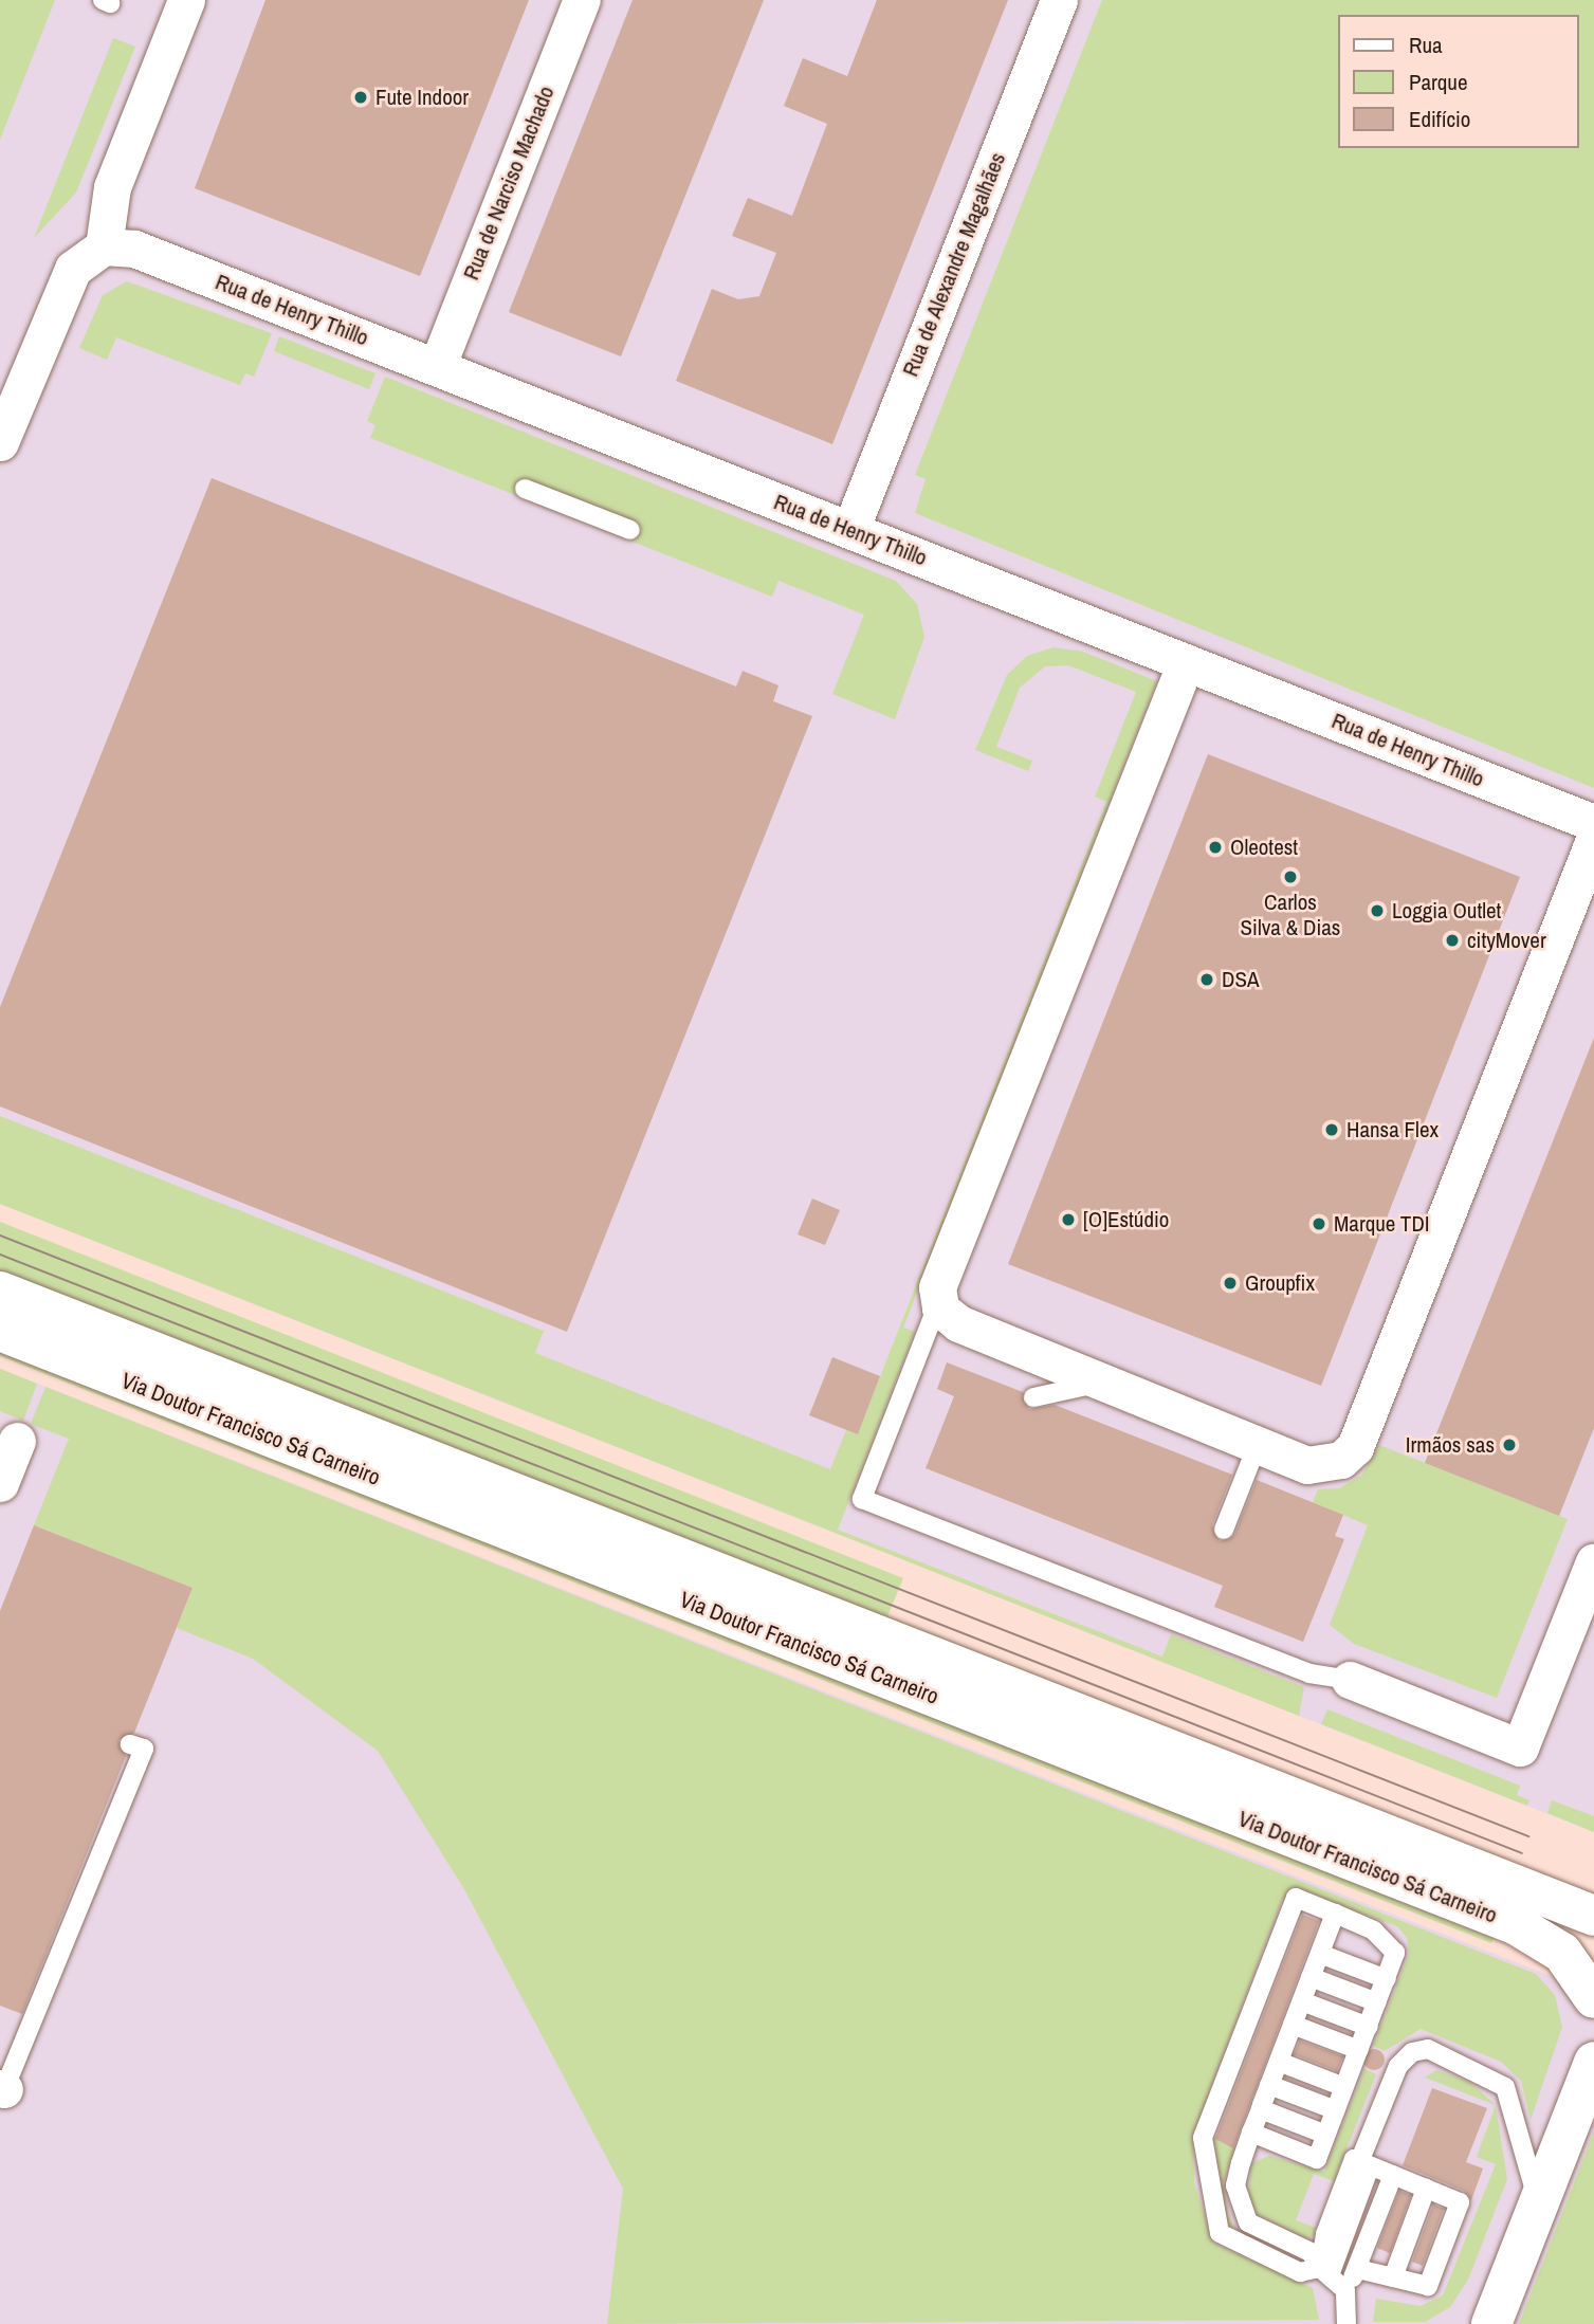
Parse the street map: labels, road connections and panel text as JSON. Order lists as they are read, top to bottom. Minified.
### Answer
{"streets":{"main road":["Via Doutor Francisco Sá Carneiro"],"street":["Rua de Narciso Machado","Rua de Alexandre Magalhães","Rua de Henry Thillo"]},"crossings":[["Rua de Narciso Machado","Rua de Henry Thillo"],["Rua de Alexandre Magalhães","Rua de Henry Thillo"]],"places":["Fute Indoor","Oleotest","Carlos Silva & Dias","Loggia Outlet","cityMover","DSA","Hansa Flex","[O]Estúdio","Marque TDI","Groupfix","Irmãos sas"],"legend":["Rua","Parque","Edifício"]}
